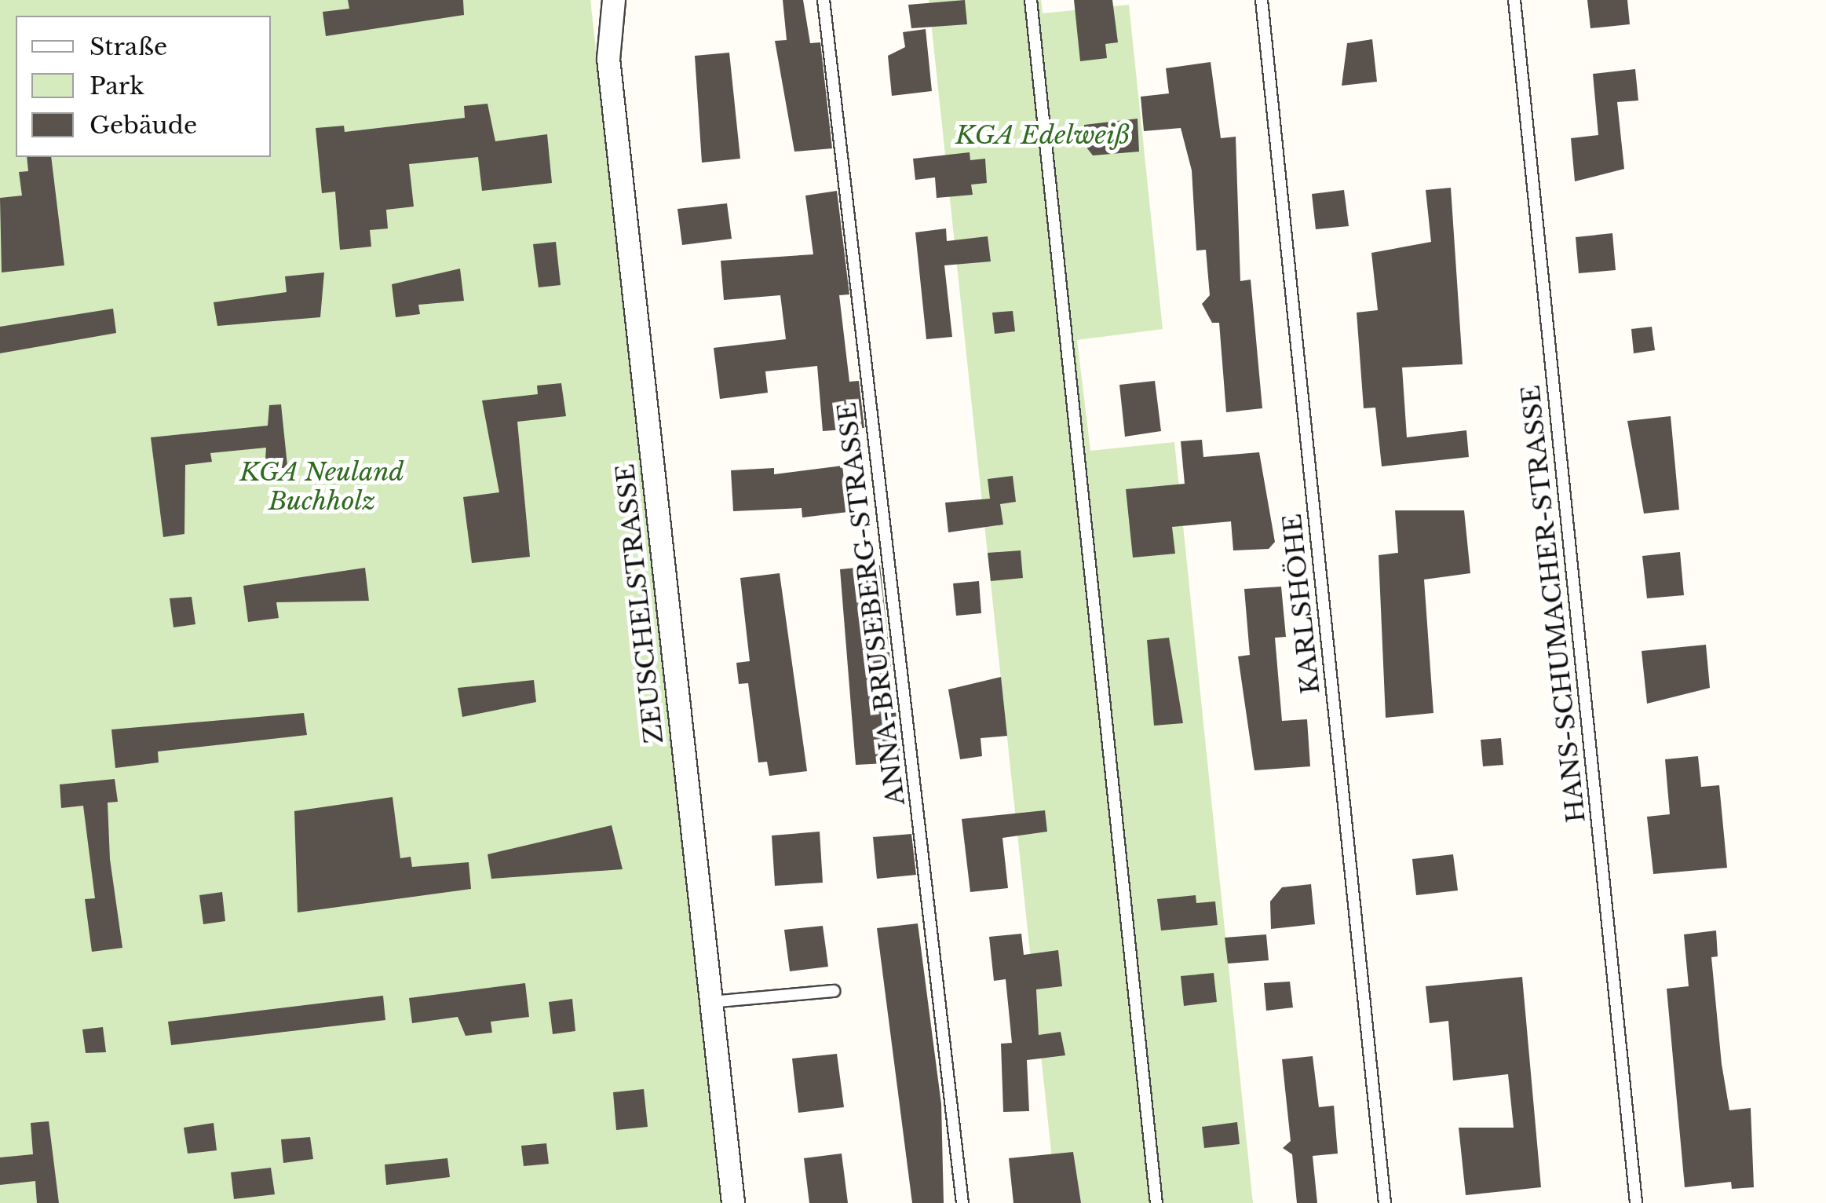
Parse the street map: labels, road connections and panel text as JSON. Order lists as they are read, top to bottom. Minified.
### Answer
{"streets":{"street":["ZEUSCHELSTRASSE"],"lane":["ANNA-BRUSEBERG-STRASSE","KARLSHÖHE","HANS-SCHUMACHER-STRASSE"]},"parks":["KGA Edelweiß","KGA Neuland Buchholz"],"legend":["Straße","Park","Gebäude"]}
